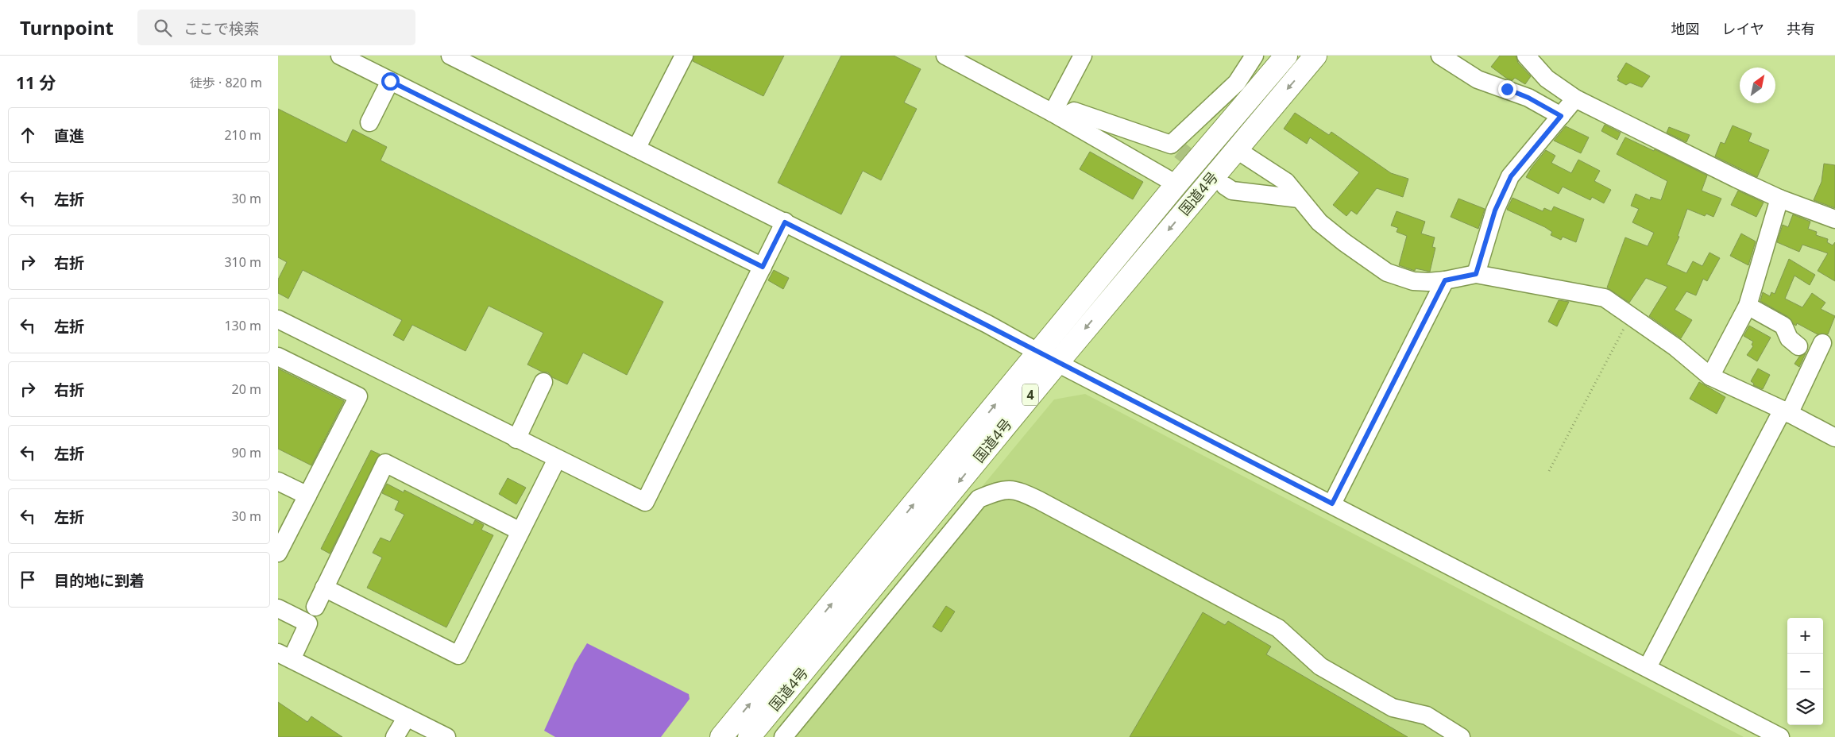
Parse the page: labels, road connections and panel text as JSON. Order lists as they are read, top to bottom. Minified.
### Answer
{"streets":{"highway":["国道4号","4"]},"north":"top right","page":{"header":"Turnpoint","search":"ここで検索","nav":["地図","レイヤ","共有"],"heading":["11 分","徒歩 · 820 m"],"list":[["直進","210 m"],["左折","30 m"],["右折","310 m"],["左折","130 m"],["右折","20 m"],["左折","90 m"],["左折","30 m"],"目的地に到着"],"map_buttons":["+","−"]}}
